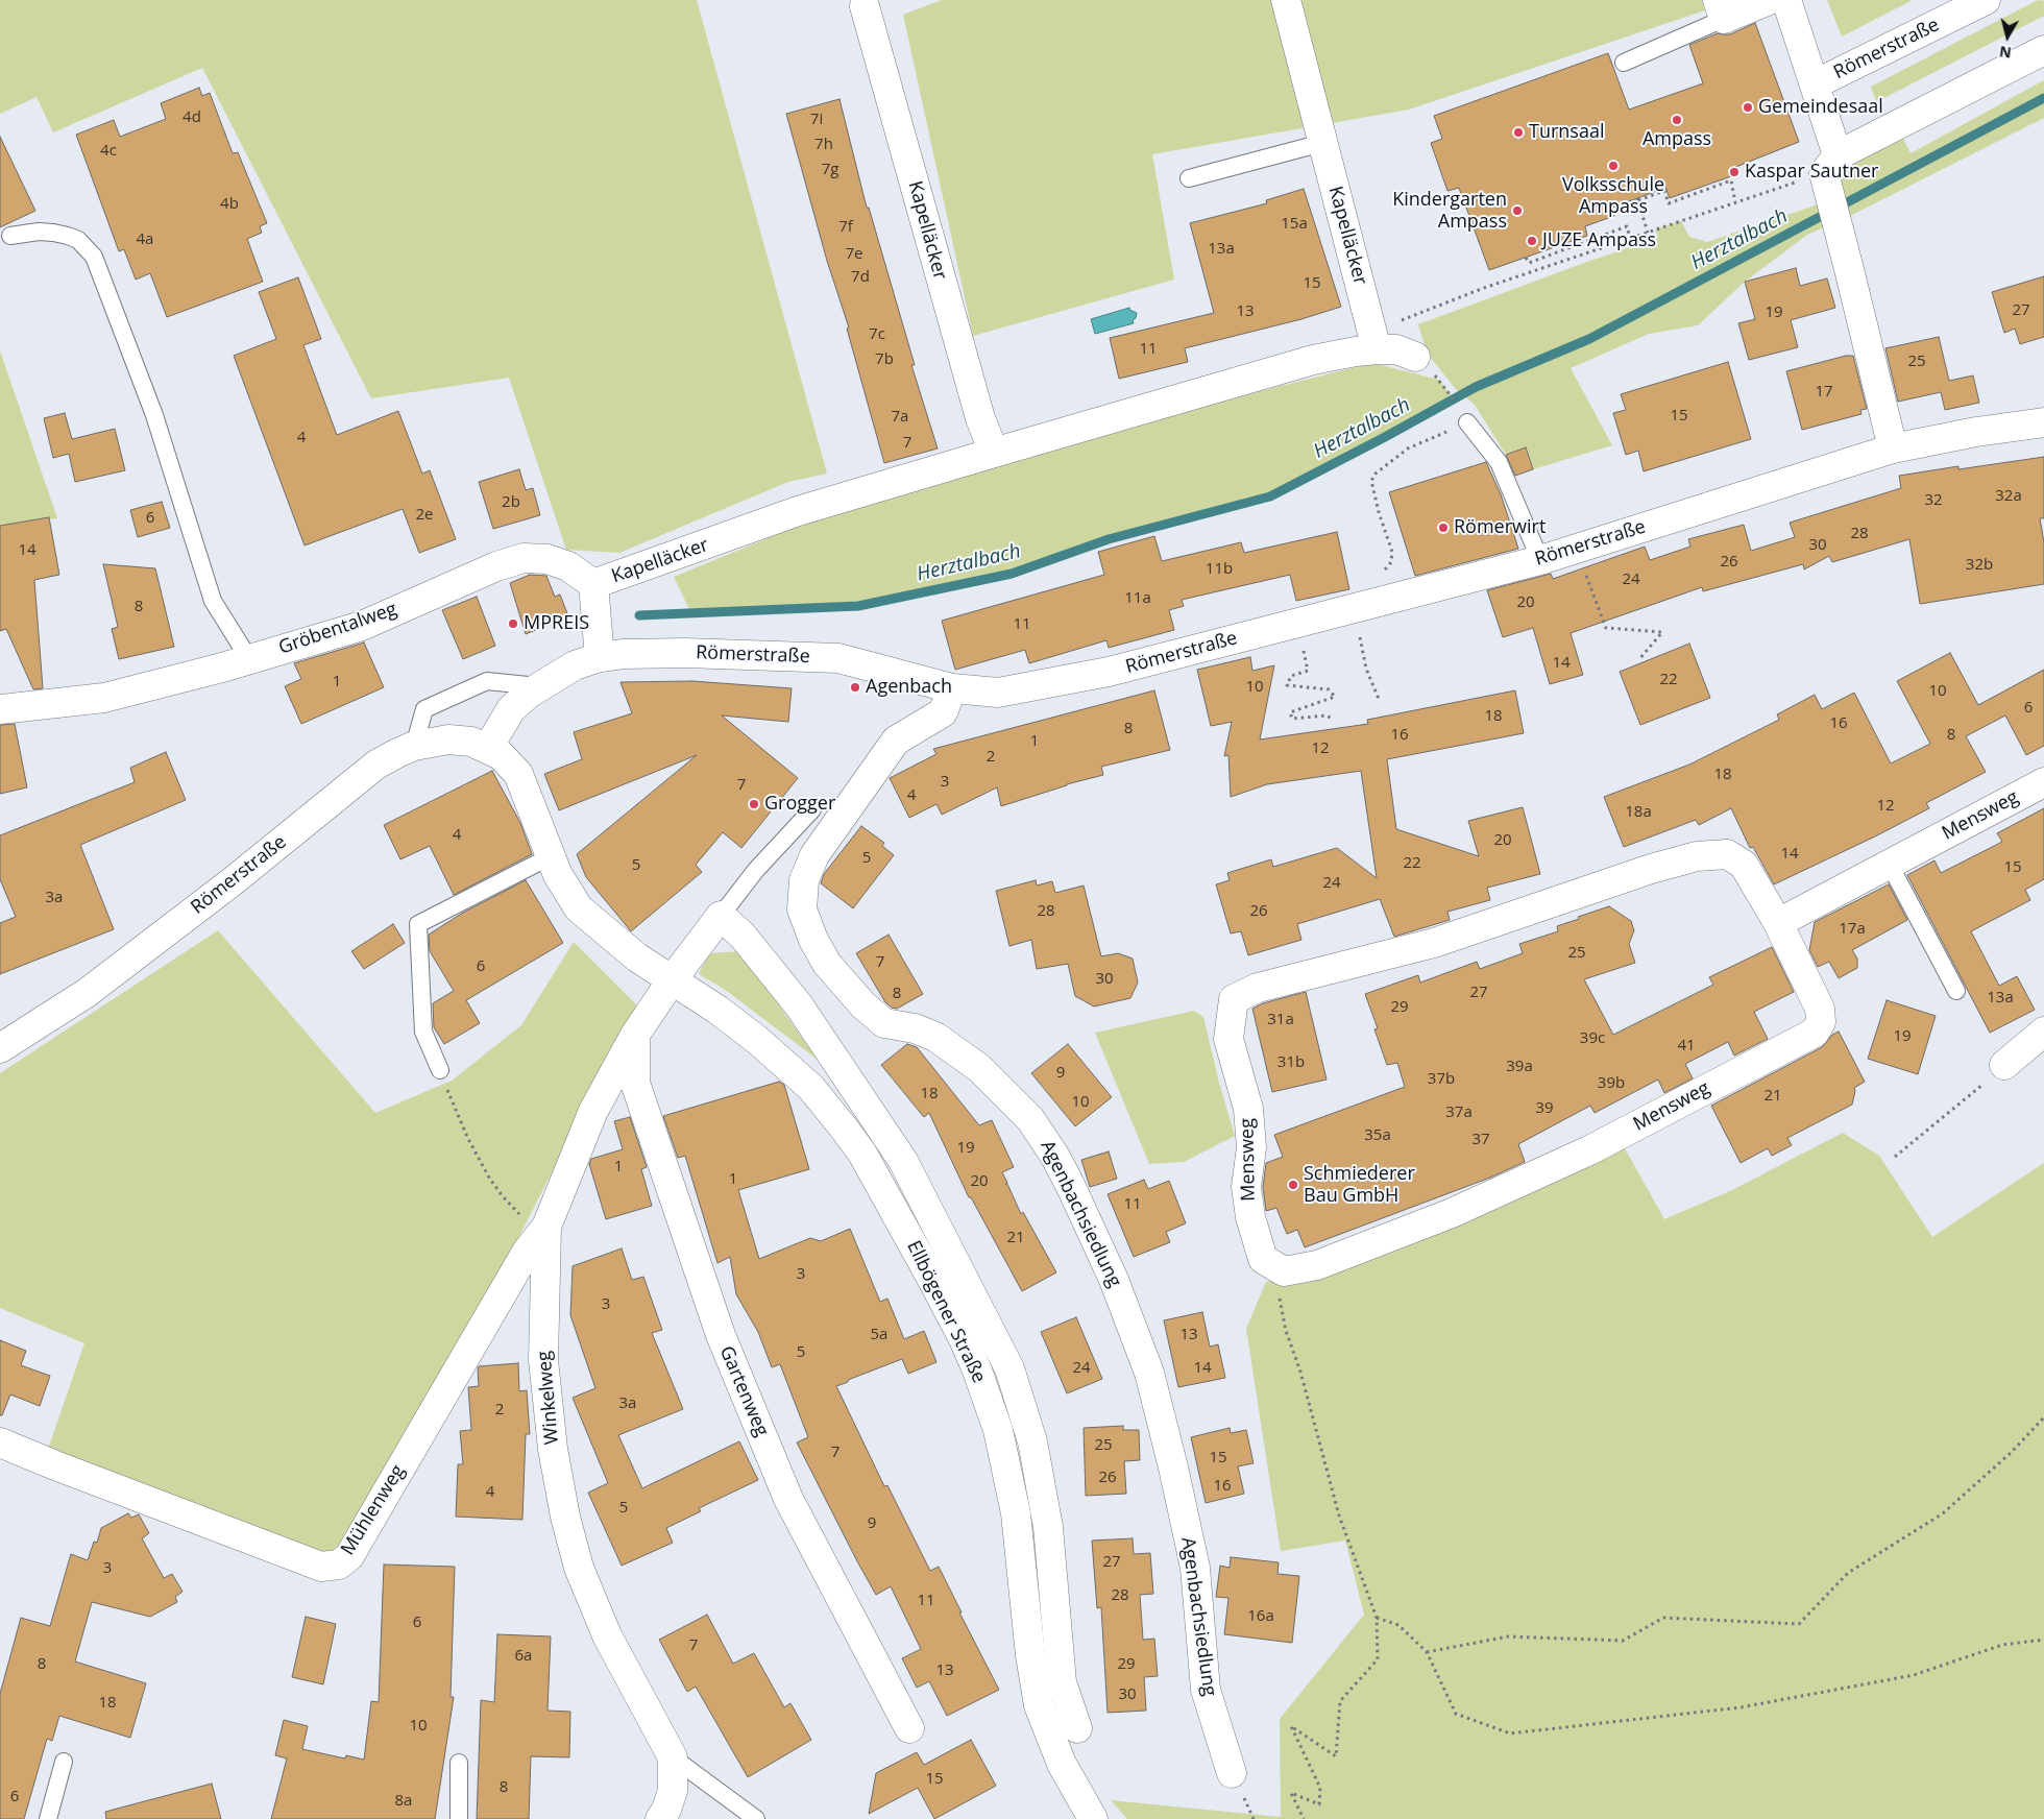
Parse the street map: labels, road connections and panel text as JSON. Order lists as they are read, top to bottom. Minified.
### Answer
{"streets":{"street":["Römerstraße","Kapelläcker","Gröbentalweg","Mensweg","Agenbachsiedlung","Ellbögener Straße","Gartenweg","Winkelweg","Mühlenweg"]},"crossings":[["Römerstraße","Agenbachsiedlung"],["Römerstraße","Ellbögener Straße"],["Römerstraße","Winkelweg"],["Kapelläcker","Gröbentalweg"],["Ellbögener Straße","Winkelweg"],["Gartenweg","Winkelweg"],["Winkelweg","Mühlenweg"]],"water":["Herztalbach"],"places":["Gemeindesaal","Ampass","Turnsaal","Volksschule Ampass","Kaspar Sautner","Kindergarten Ampass","JUZE Ampass","Römerwirt","MPREIS","Agenbach","Grogger","Schmiederer Bau GmbH"],"house_numbers":["4d","7i","7h","4c","7g","4b","15a","7f","4a","13a","7e","7d","15","27","13","19","7c","11","7b","25","17","15","7a","4","7","32a","32","2b","2e","6","28","30","14","26","32b","11b","24","11a","20","8","11","14","22","1","10","10","6","18","16","8","16","8","1","12","2","18","3","7","4","12","18a","4","20","14","5","22","5","15","24","3a","28","26","17a","25","7","6","30","27","8","13a","29","31a","19","39c","41","31b","39a","9","37b","39b","18","21","10","39","37a","35a","37","19","1","1","20","11","21","3","3","5a","13","5","24","14","3a","2","25","7","15","26","16","4","5","9","27","3","28","11","16a","6","7","6a","8","29","13","30","18","10","15","8","6","8a"],"north":"bottom"}
